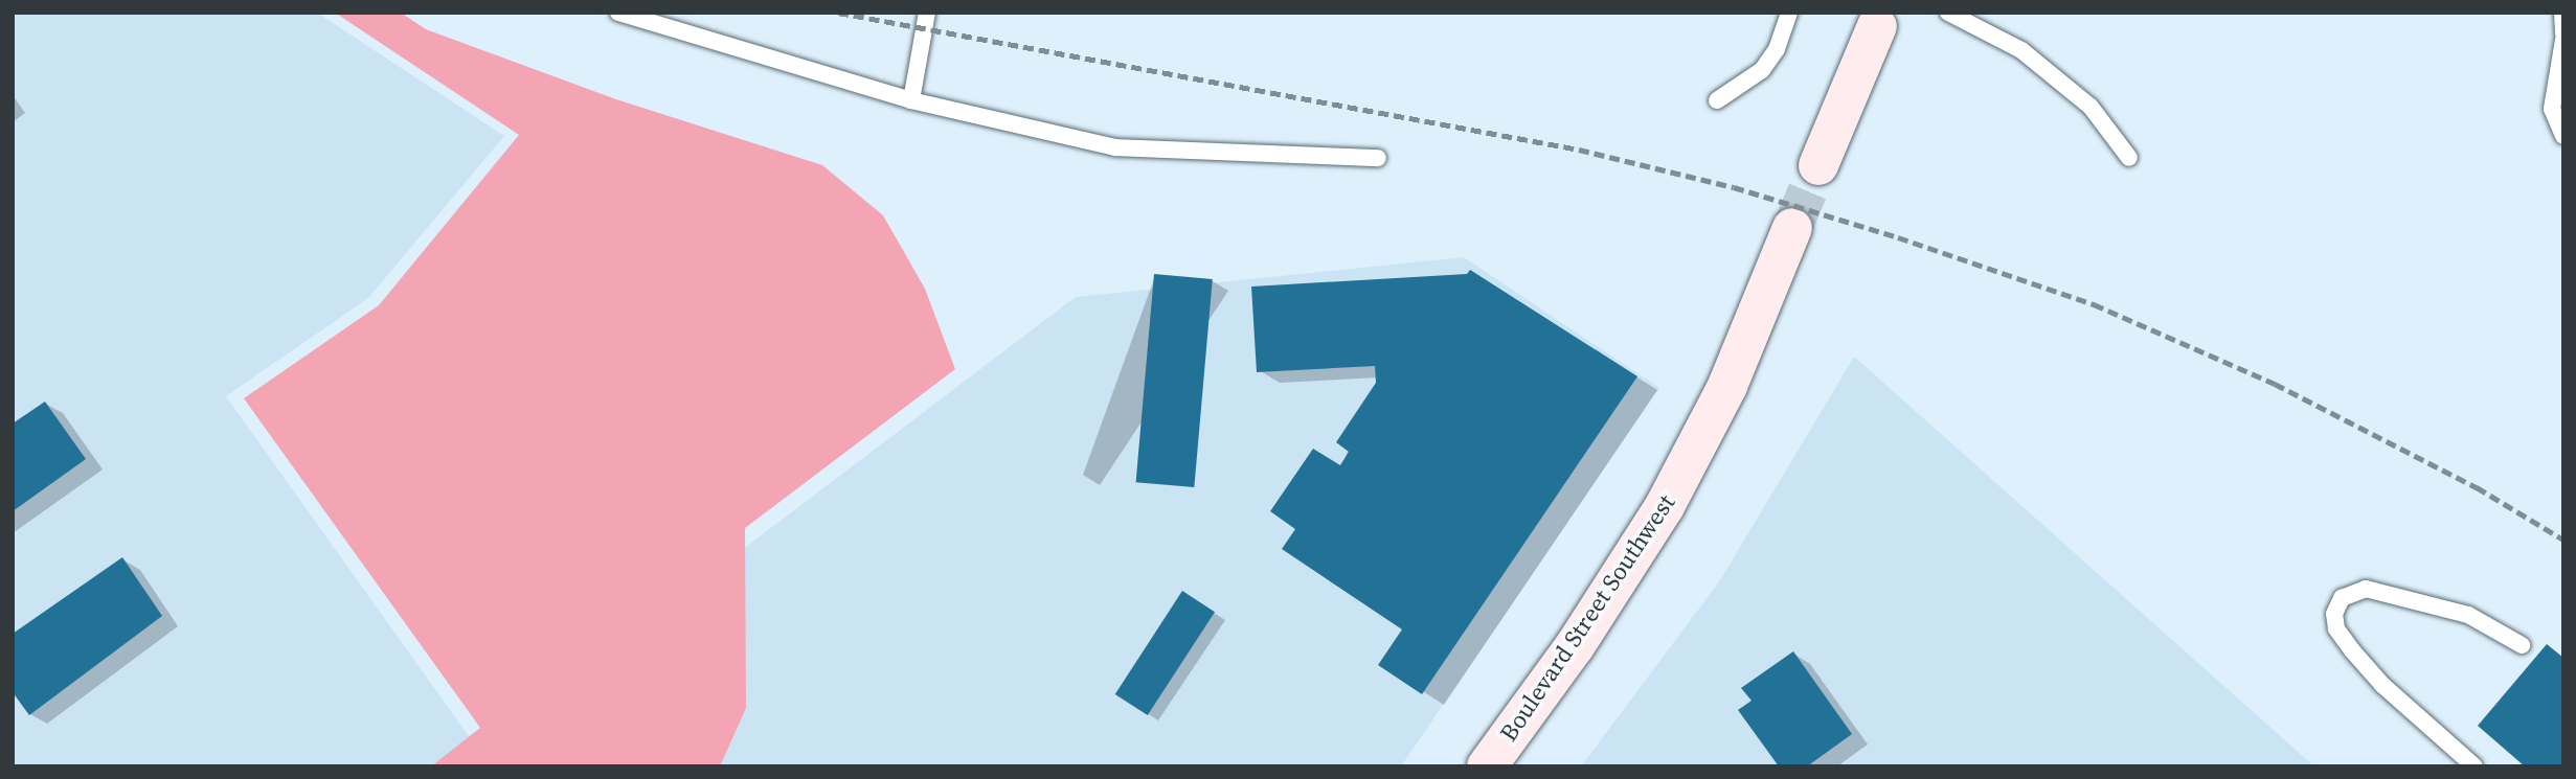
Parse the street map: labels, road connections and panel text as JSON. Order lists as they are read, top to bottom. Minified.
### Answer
{"streets":{"main road":["Boulevard Street Southwest"]}}
